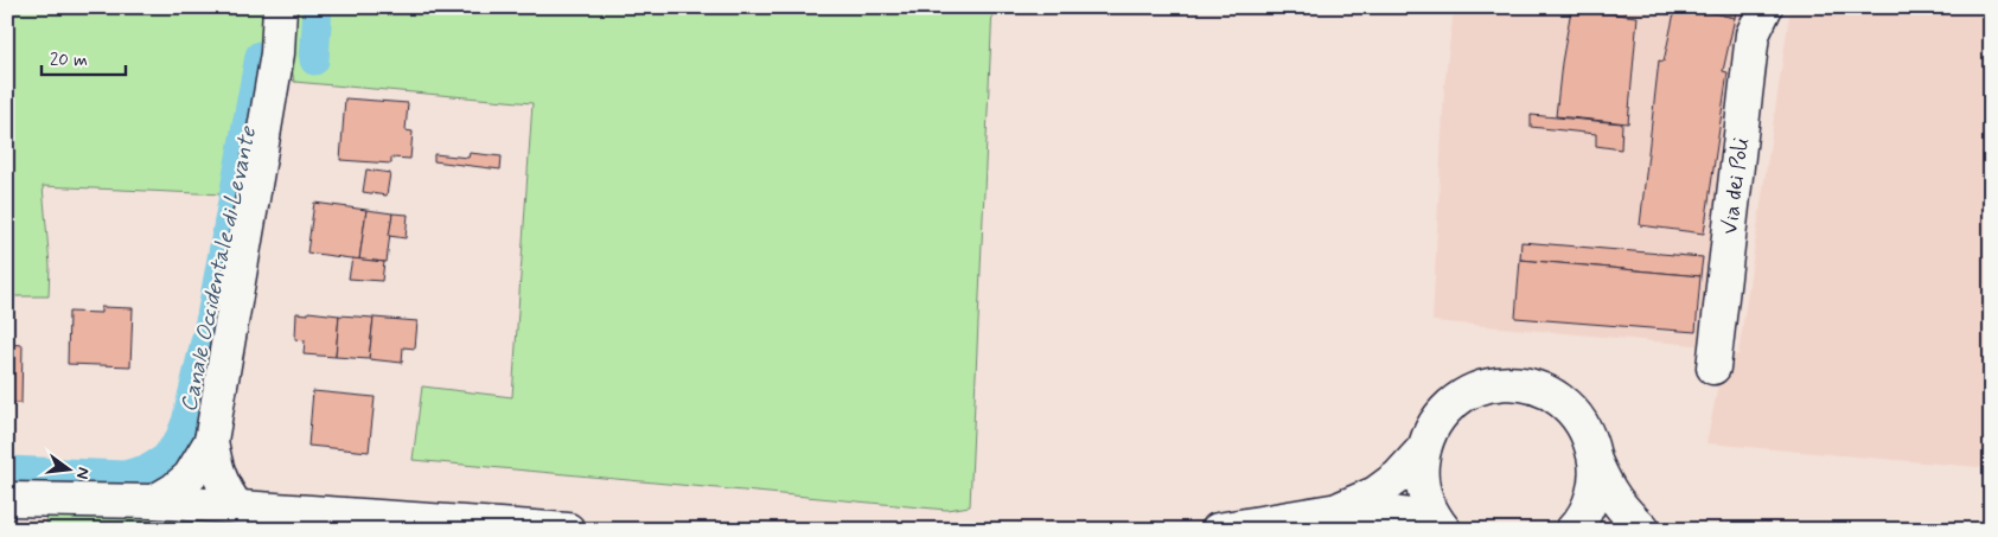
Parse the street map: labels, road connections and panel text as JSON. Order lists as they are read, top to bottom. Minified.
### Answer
{"streets":{"main road":["Via dei Poli"]},"water":["Canale Occidentale di Levante"],"scale_bar":"20 m","north":"right"}
